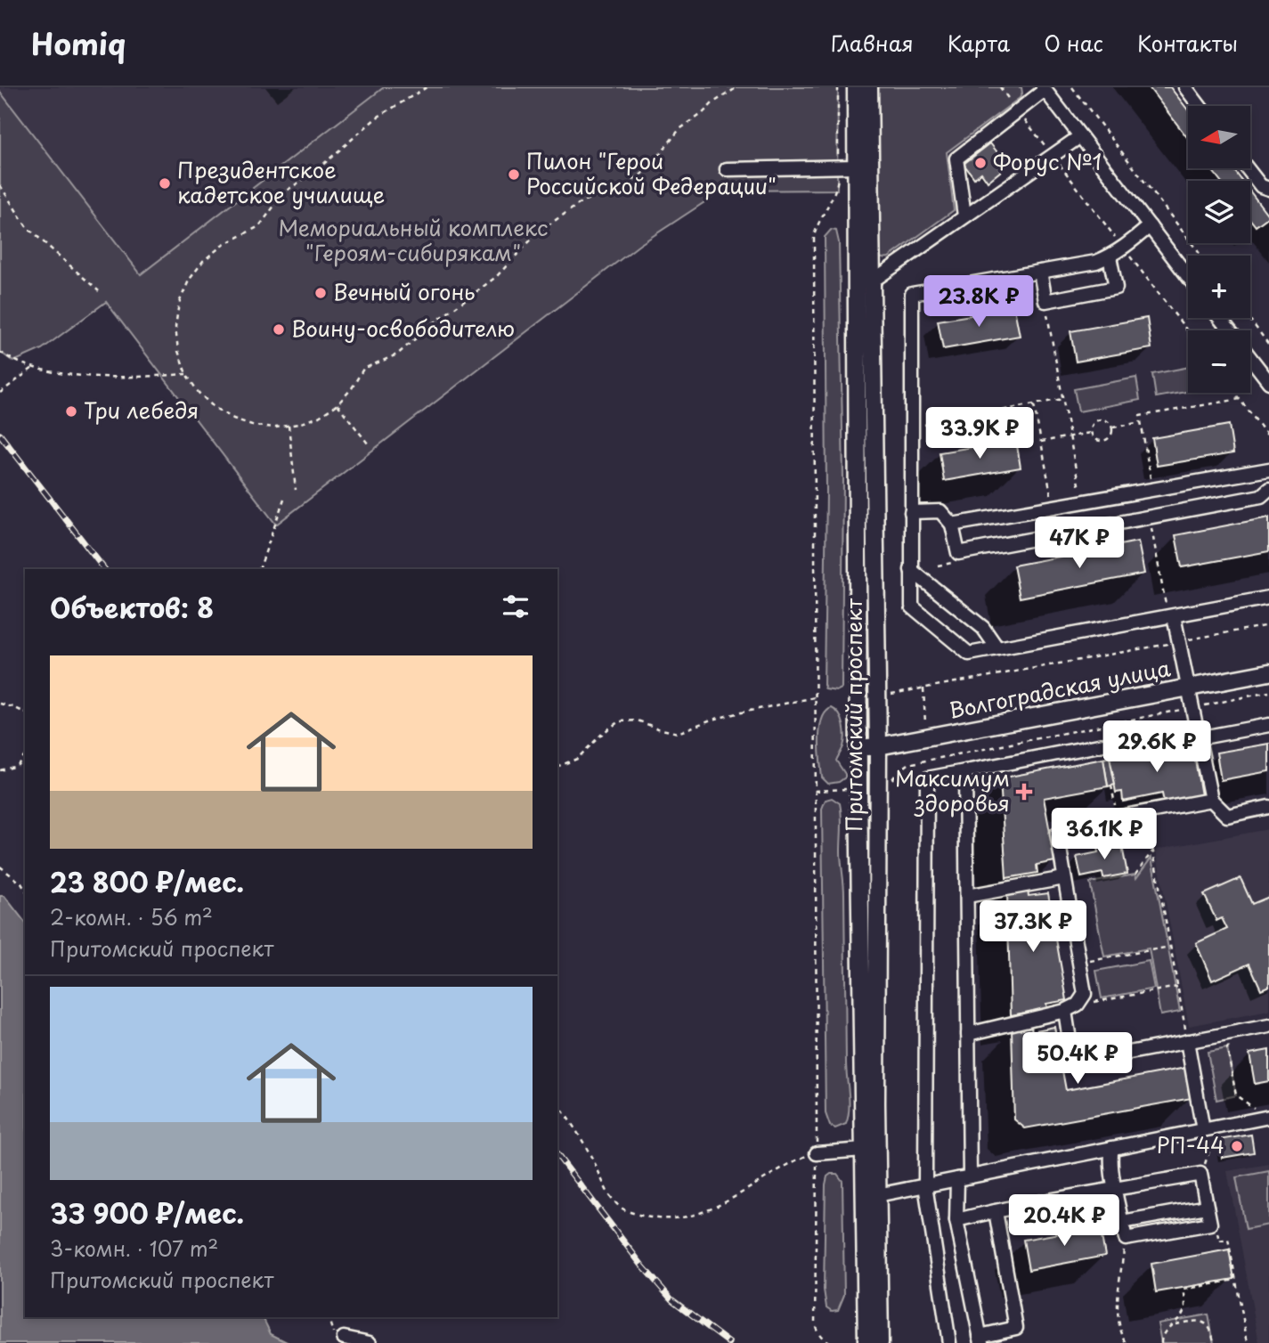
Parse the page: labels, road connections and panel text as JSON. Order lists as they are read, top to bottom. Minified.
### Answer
{"streets":{"main road":["Волгоградская улица","Притомский проспект"]},"crossings":[["Волгоградская улица","Притомский проспект"]],"parks":["Мемориальный комплекс \"Героям-сибирякам\""],"places":{"other":["Форус №1","Пилон \"Герои Российской Федерации\"","Президентское кадетское училище","Вечный огонь","Воину-освободителю","Три лебедя","РП-44"],"health":["Максимум здоровья"]},"north":"left","page":{"header":"Homiq","nav":["Главная","Карта","О нас","Контакты"],"map_buttons":["+","−"],"price":["23.8K ₽","33.9K ₽","47K ₽","29.6K ₽","36.1K ₽","37.3K ₽","50.4K ₽","20.4K ₽"],"heading":"Объектов: 8","list":[{"name":"23 800 ₽/мес.","note":"2-комн. · 56 m² · Притомский проспект"},{"name":"33 900 ₽/мес.","note":"3-комн. · 107 m² · Притомский проспект"}]}}
